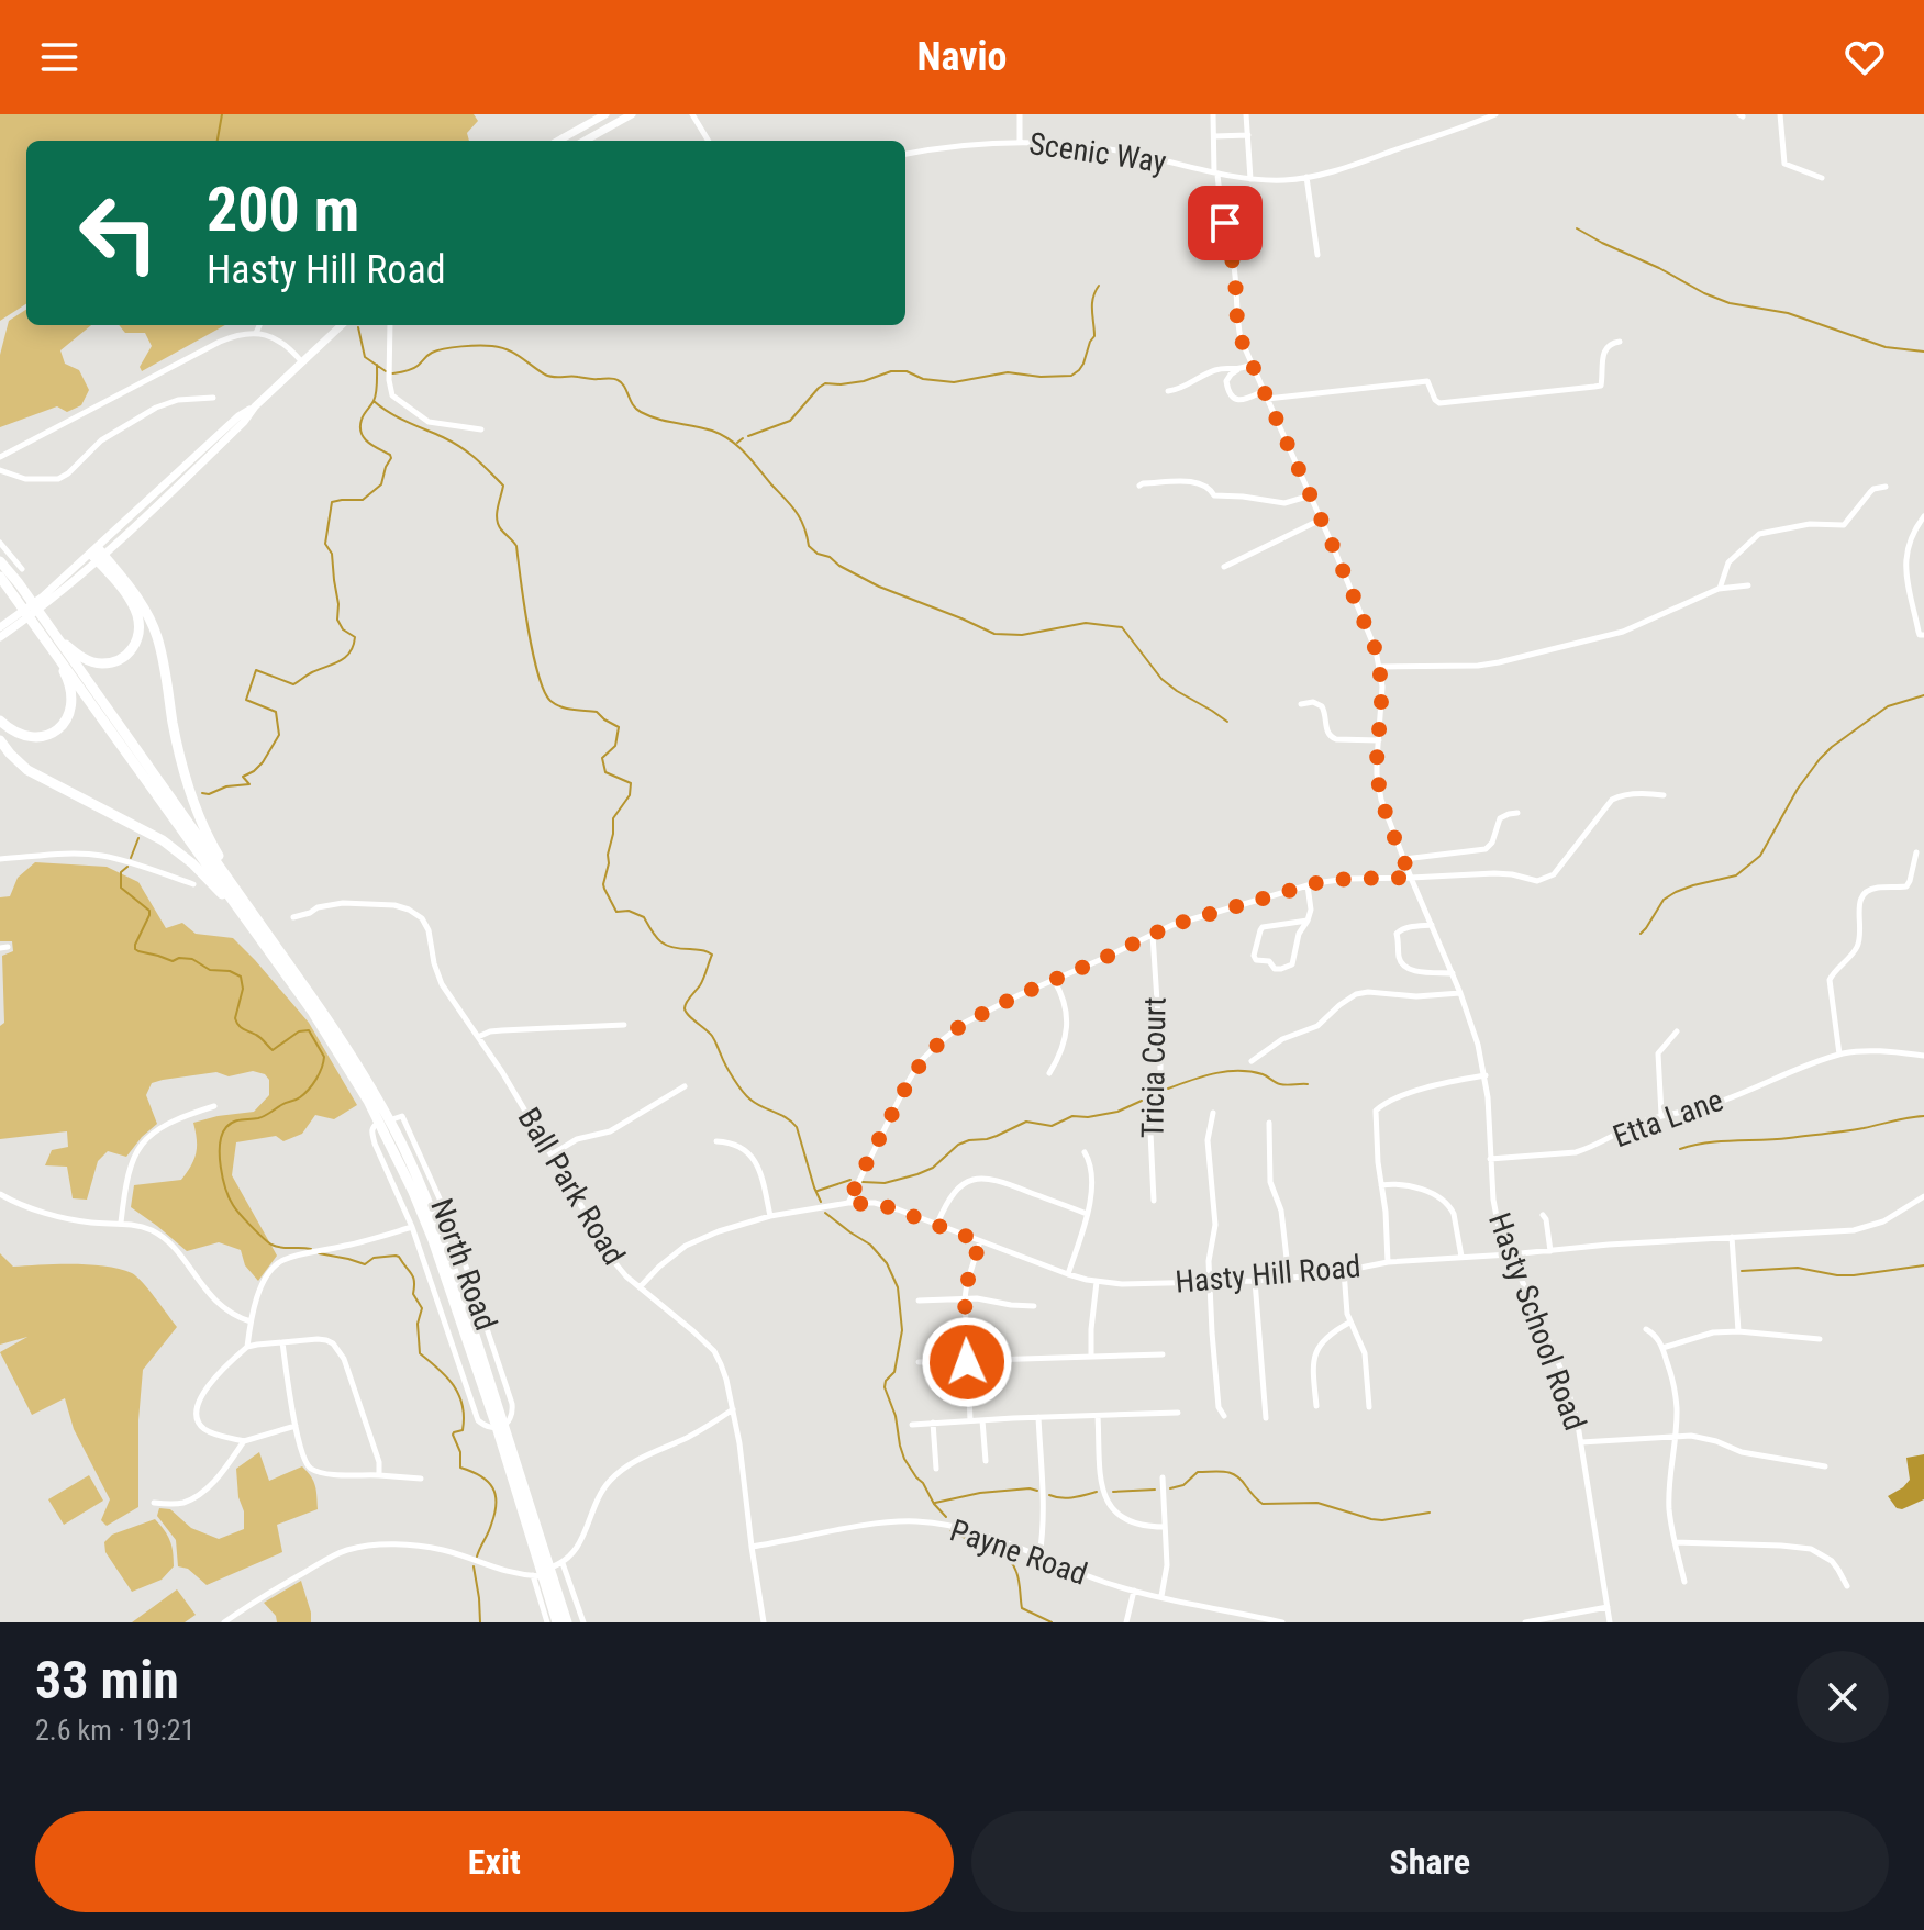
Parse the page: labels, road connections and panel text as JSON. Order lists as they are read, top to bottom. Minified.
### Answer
{"streets":{"street":["Scenic Way","Tricia Court","Etta Lane","Ball Park Road","Hasty Hill Road","Hasty School Road","Payne Road"]},"crossings":[["Scenic Way","Hasty School Road"],["Etta Lane","Hasty School Road"],["Ball Park Road","Hasty Hill Road"],["Ball Park Road","Payne Road"],["Hasty Hill Road","Hasty School Road"]],"page":{"header":"Navio","turn":["200 m","Hasty Hill Road"],"heading":["33 min","2.6 km · 19:21"],"buttons":["Exit","Share"]}}
